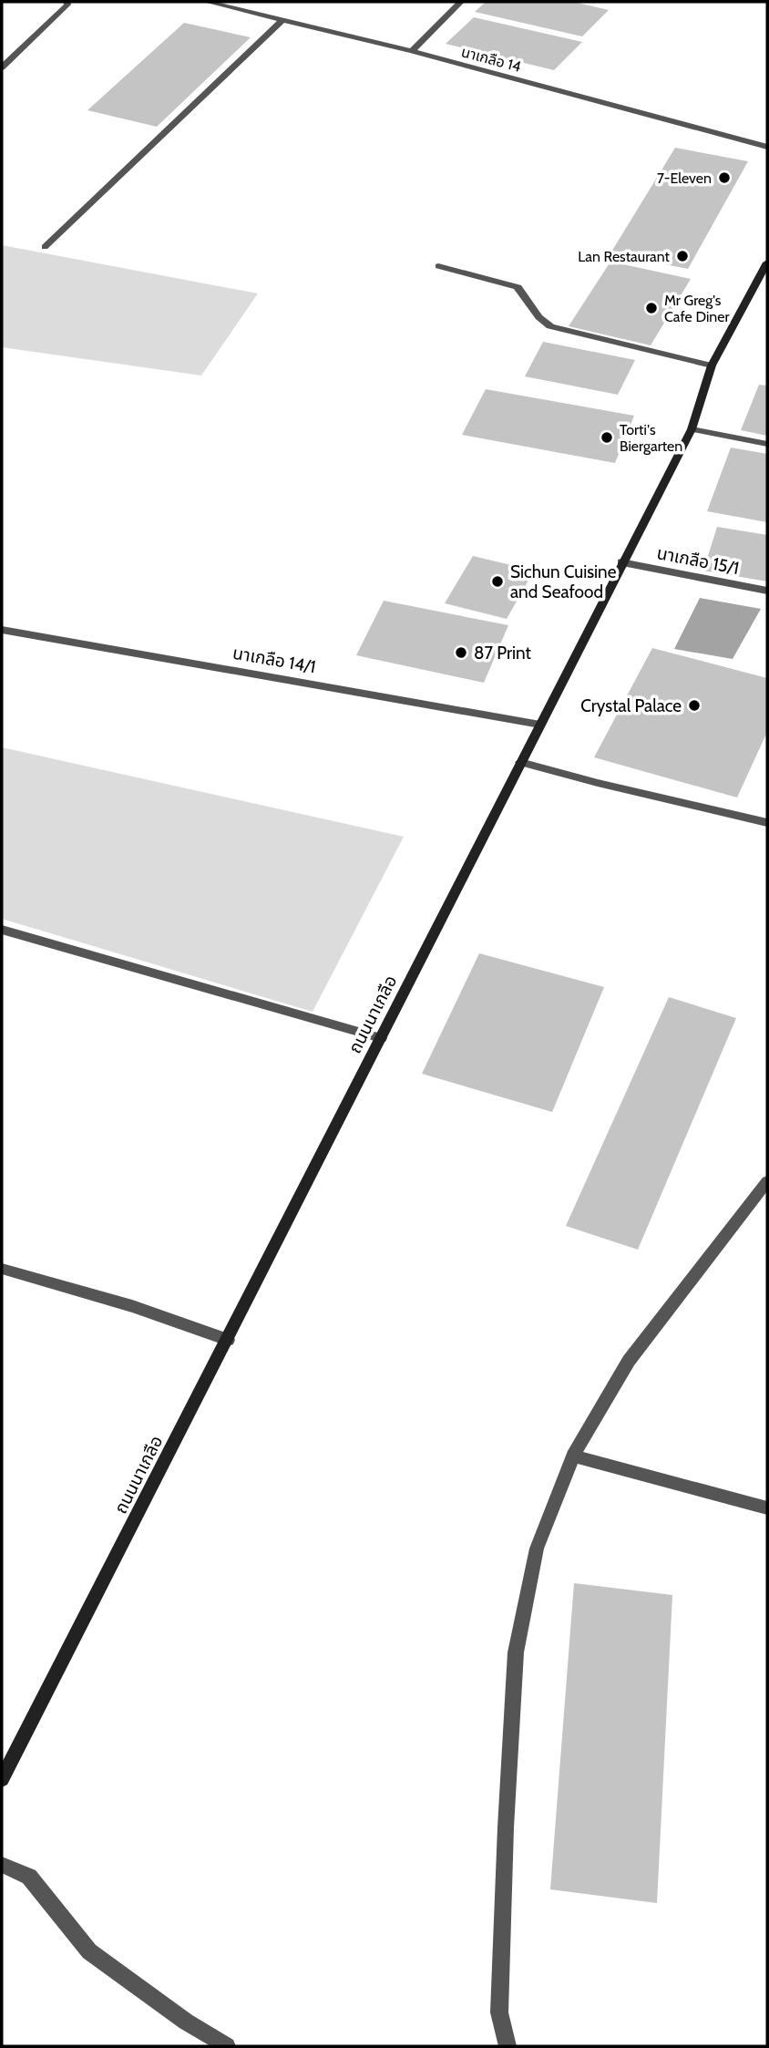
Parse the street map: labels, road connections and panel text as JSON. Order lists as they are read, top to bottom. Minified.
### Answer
{"streets":{"street":["นาเกลือ 14","นาเกลือ 15/1","นาเกลือ 14/1","ถนนนาเกลือ"]},"crossings":[["นาเกลือ 15/1","ถนนนาเกลือ"],["นาเกลือ 14/1","ถนนนาเกลือ"]],"places":["7-Eleven","Lan Restaurant","Mr Greg's Cafe Diner","Torti's Biergarten","Sichun Cuisine and Seafood","87 Print","Crystal Palace"]}
